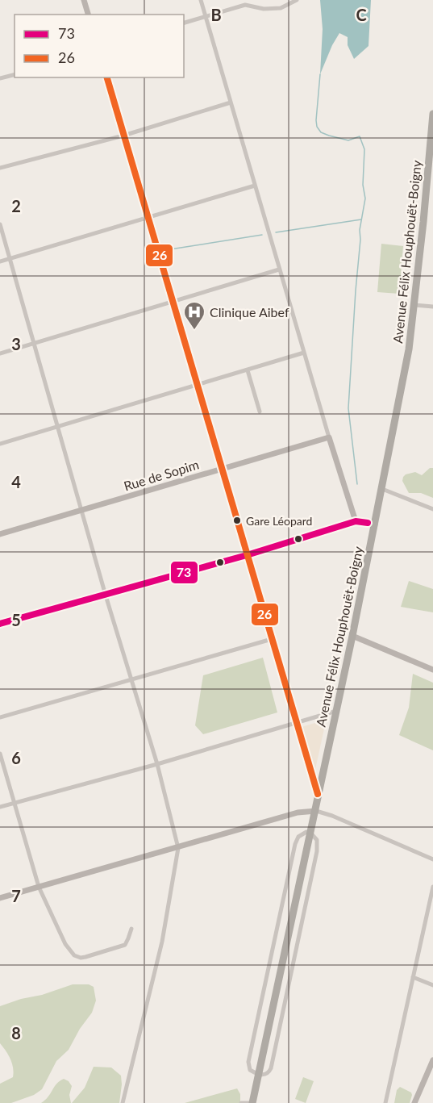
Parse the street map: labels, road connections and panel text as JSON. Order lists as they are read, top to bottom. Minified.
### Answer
{"streets":{"highway":["Avenue Félix Houphouët-Boigny"],"street":["Rue de Sopim"]},"places":{"hospital":["Clinique Aibef"],"other":["Gare Léopard"]},"lines":["transit line 26","transit line 73"],"legend":["73","26"],"grid":{"columns":["B","C"],"rows":["2","3","4","5","6","7","8"]}}
